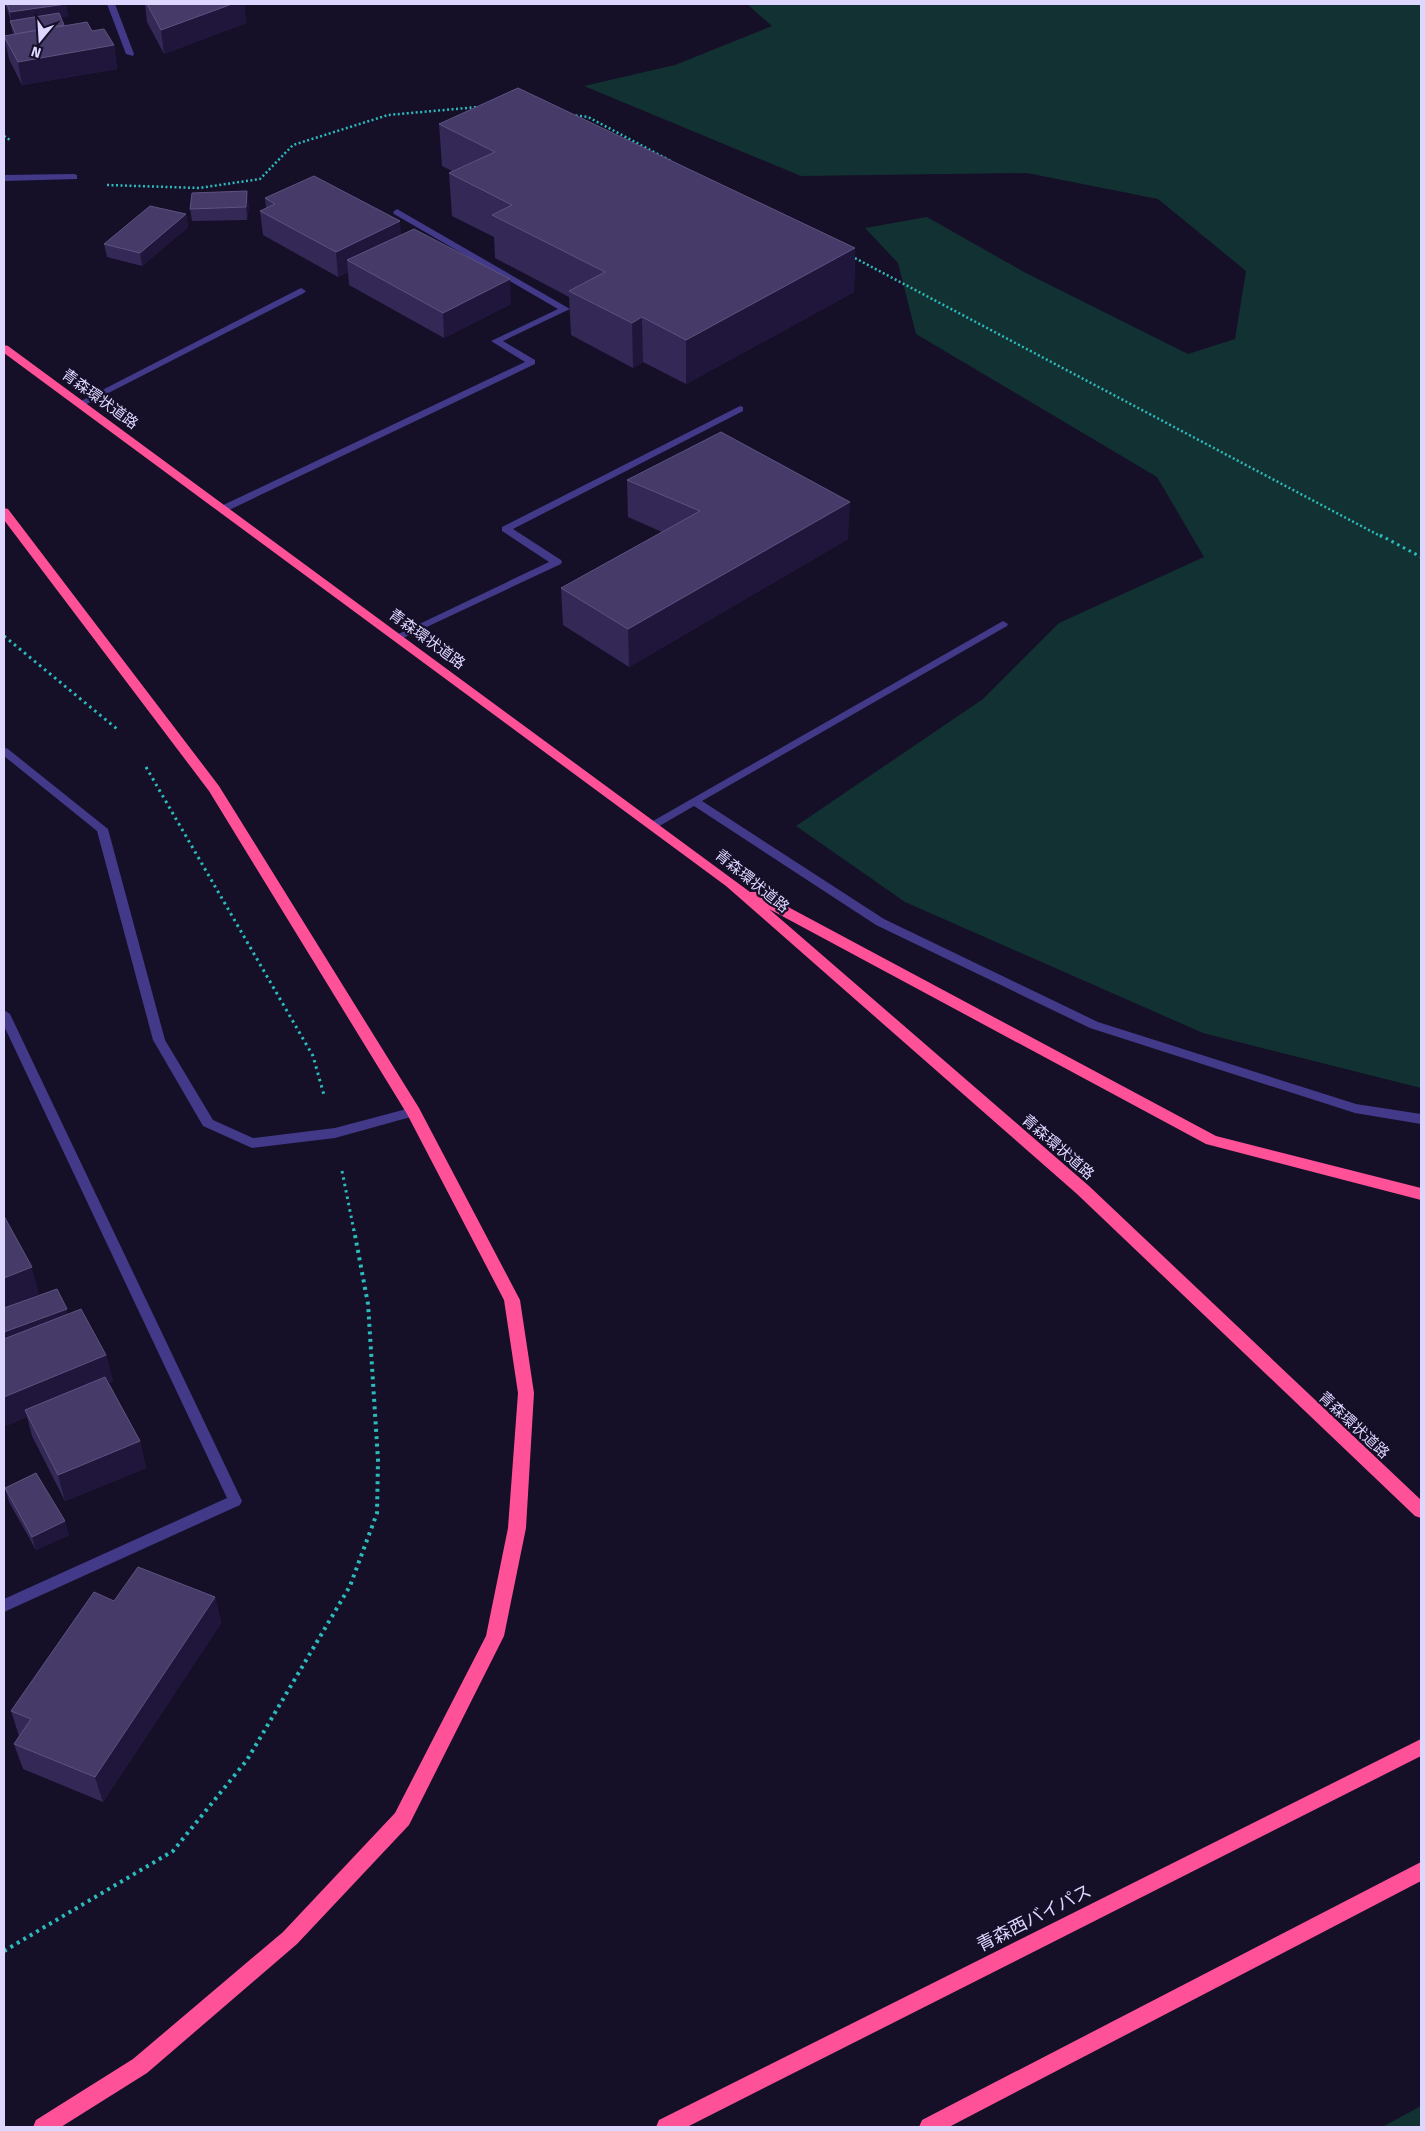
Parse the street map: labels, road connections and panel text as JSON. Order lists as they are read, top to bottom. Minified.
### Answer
{"streets":{"highway":["青森環状道路","青森西バイパス"]},"north":"bottom"}
